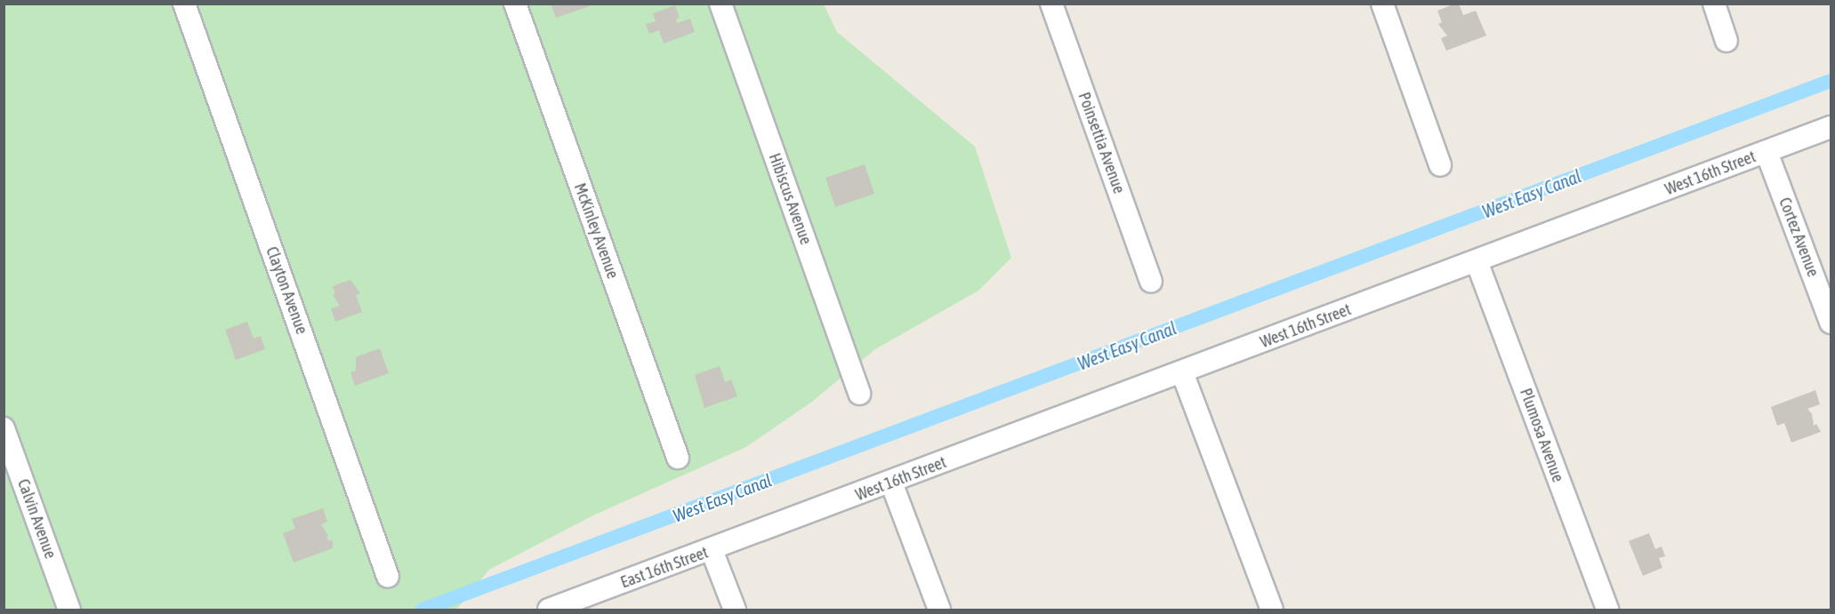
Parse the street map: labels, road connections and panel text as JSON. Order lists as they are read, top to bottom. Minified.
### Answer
{"streets":{"street":["Poinsettia Avenue","West 16th Street","Hibiscus Avenue","McKinley Avenue","Cortez Avenue","Clayton Avenue","Plumosa Avenue","Calvin Avenue","East 16th Street"]},"crossings":[["West 16th Street","Cortez Avenue"],["West 16th Street","Plumosa Avenue"],["West 16th Street","East 16th Street"]],"water":["West Easy Canal"]}
